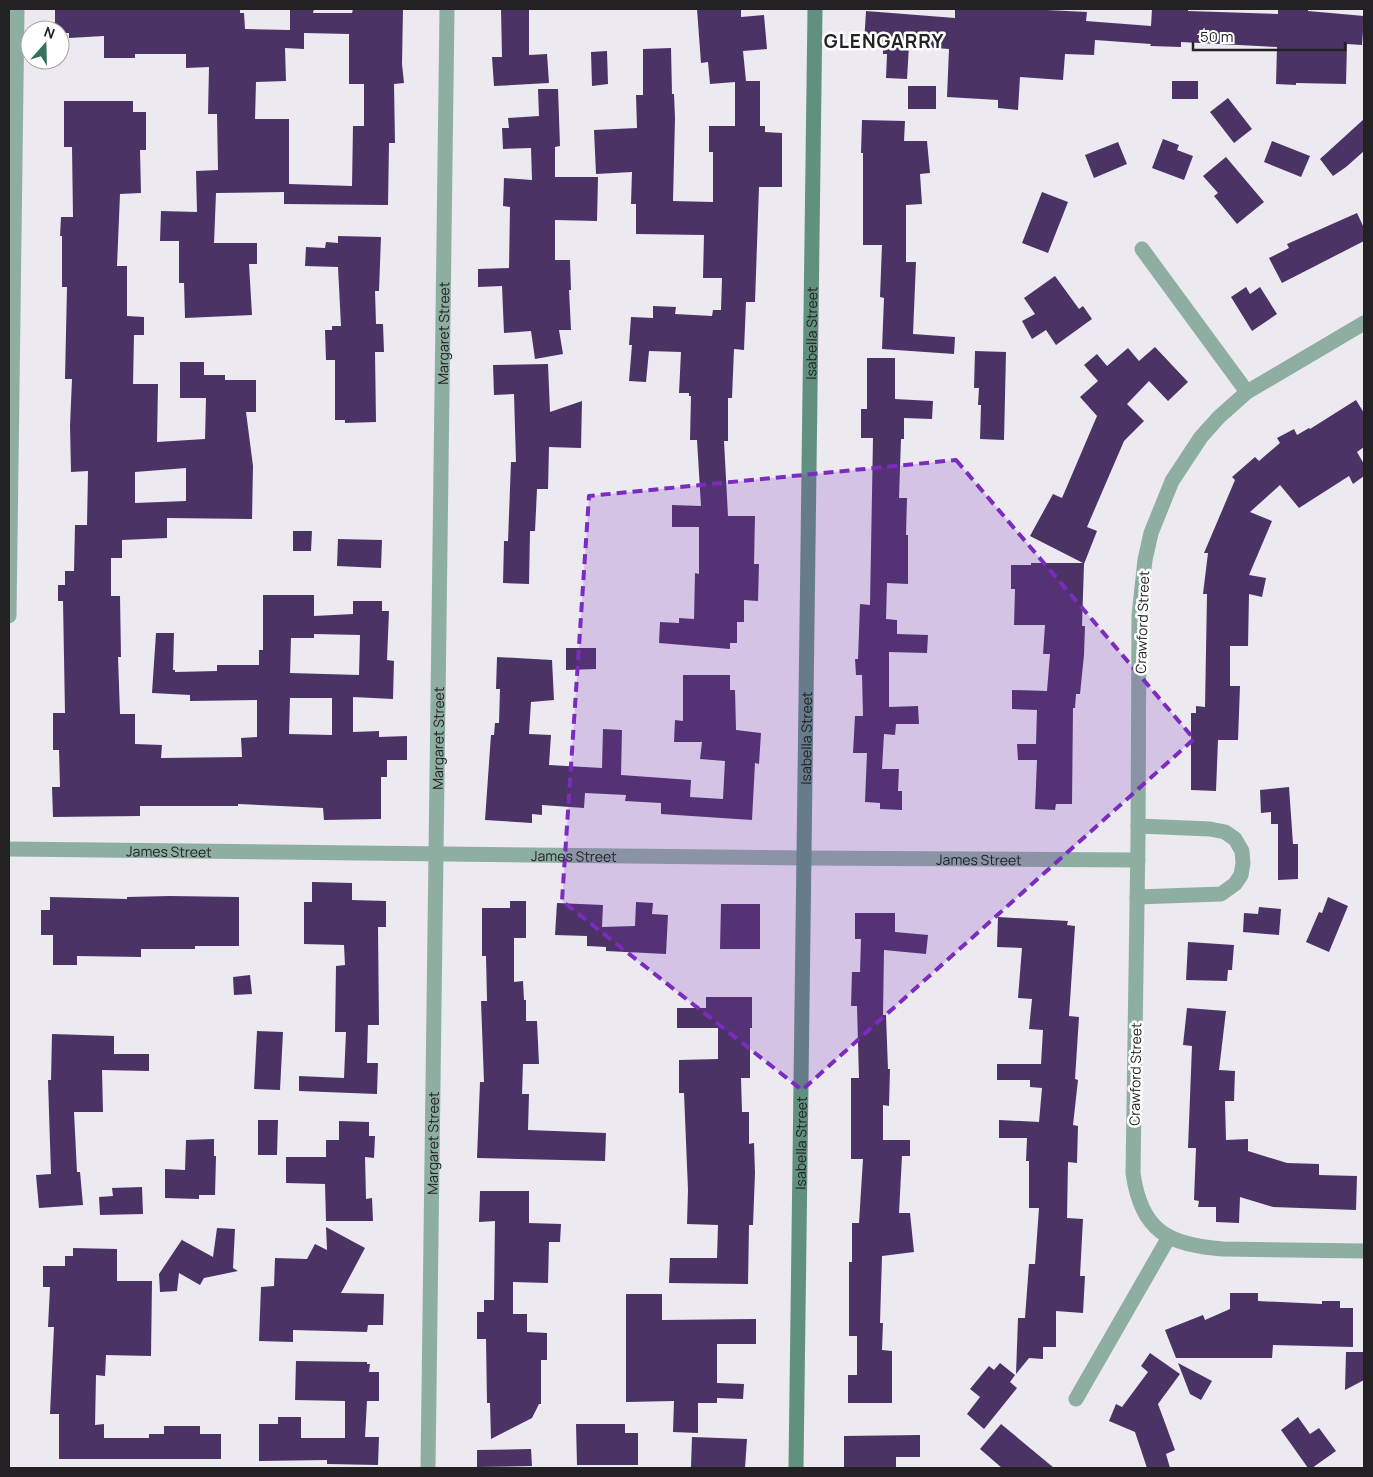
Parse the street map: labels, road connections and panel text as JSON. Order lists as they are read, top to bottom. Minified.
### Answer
{"streets":{"street":["Margaret Street","Isabella Street","Crawford Street","James Street"]},"crossings":[["Margaret Street","James Street"],["Isabella Street","James Street"],["Crawford Street","James Street"]],"districts":["GLENGARRY"],"scale_bar":"50 m","north":"top"}
